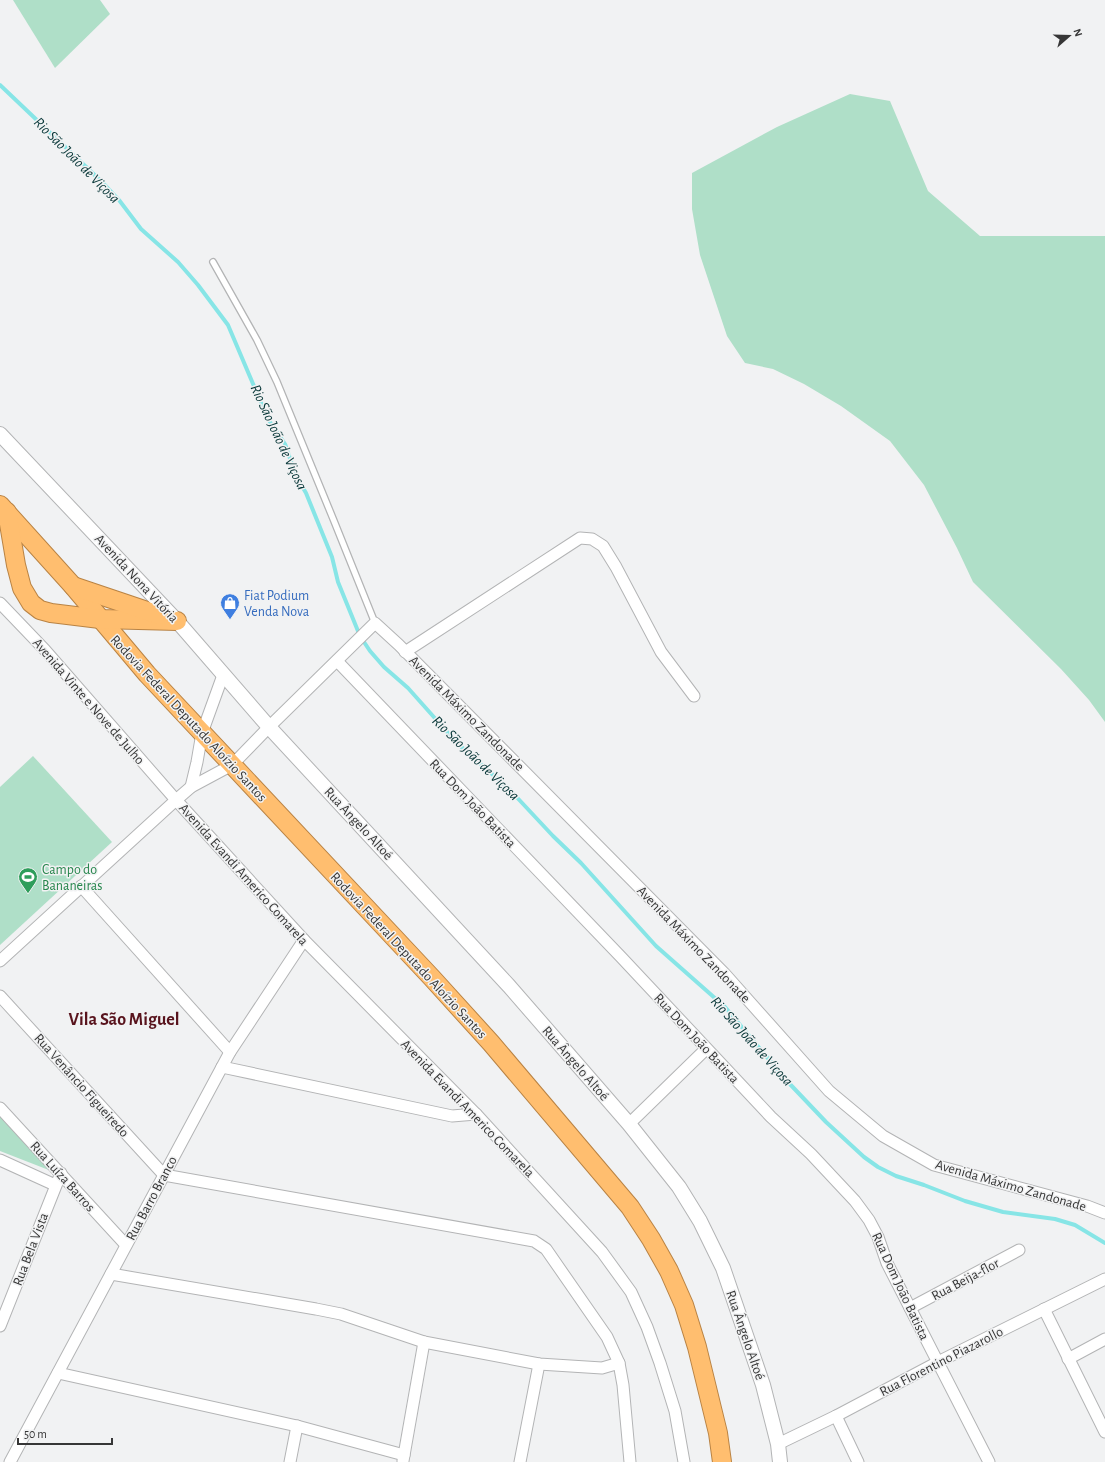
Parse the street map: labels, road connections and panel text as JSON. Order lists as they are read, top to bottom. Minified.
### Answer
{"streets":{"highway":["Rodovia Federal Deputado Aloízio Santos"],"street":["Avenida Nona Vitória","Avenida Vinte e Nove de Julho","Avenida Máximo Zandonade","Rua Dom João Batista","Rua Ângelo Altoé","Avenida Evandi Americo Comarela","Rua Venâncio Figueiredo","Rua Luíza Barros","Rua Barro Branco","Rua Bela Vista","Rua Beija-flor","Rua Florentino Piazarollo"]},"crossings":[["Avenida Nona Vitória","Rua Ângelo Altoé"],["Avenida Vinte e Nove de Julho","Avenida Evandi Americo Comarela"],["Rua Dom João Batista","Rua Beija-flor"],["Rua Dom João Batista","Rua Florentino Piazarollo"],["Rua Ângelo Altoé","Rua Florentino Piazarollo"],["Avenida Evandi Americo Comarela","Rua Barro Branco"],["Rua Venâncio Figueiredo","Rua Barro Branco"],["Rua Luíza Barros","Rua Barro Branco"],["Rua Luíza Barros","Rua Bela Vista"]],"districts":["Vila São Miguel"],"water":["Rio São João de Viçosa"],"places":{"shop":["Fiat Podium Venda Nova"],"sports":["Campo do Bananeiras"]},"scale_bar":"50 m","north":"right"}
